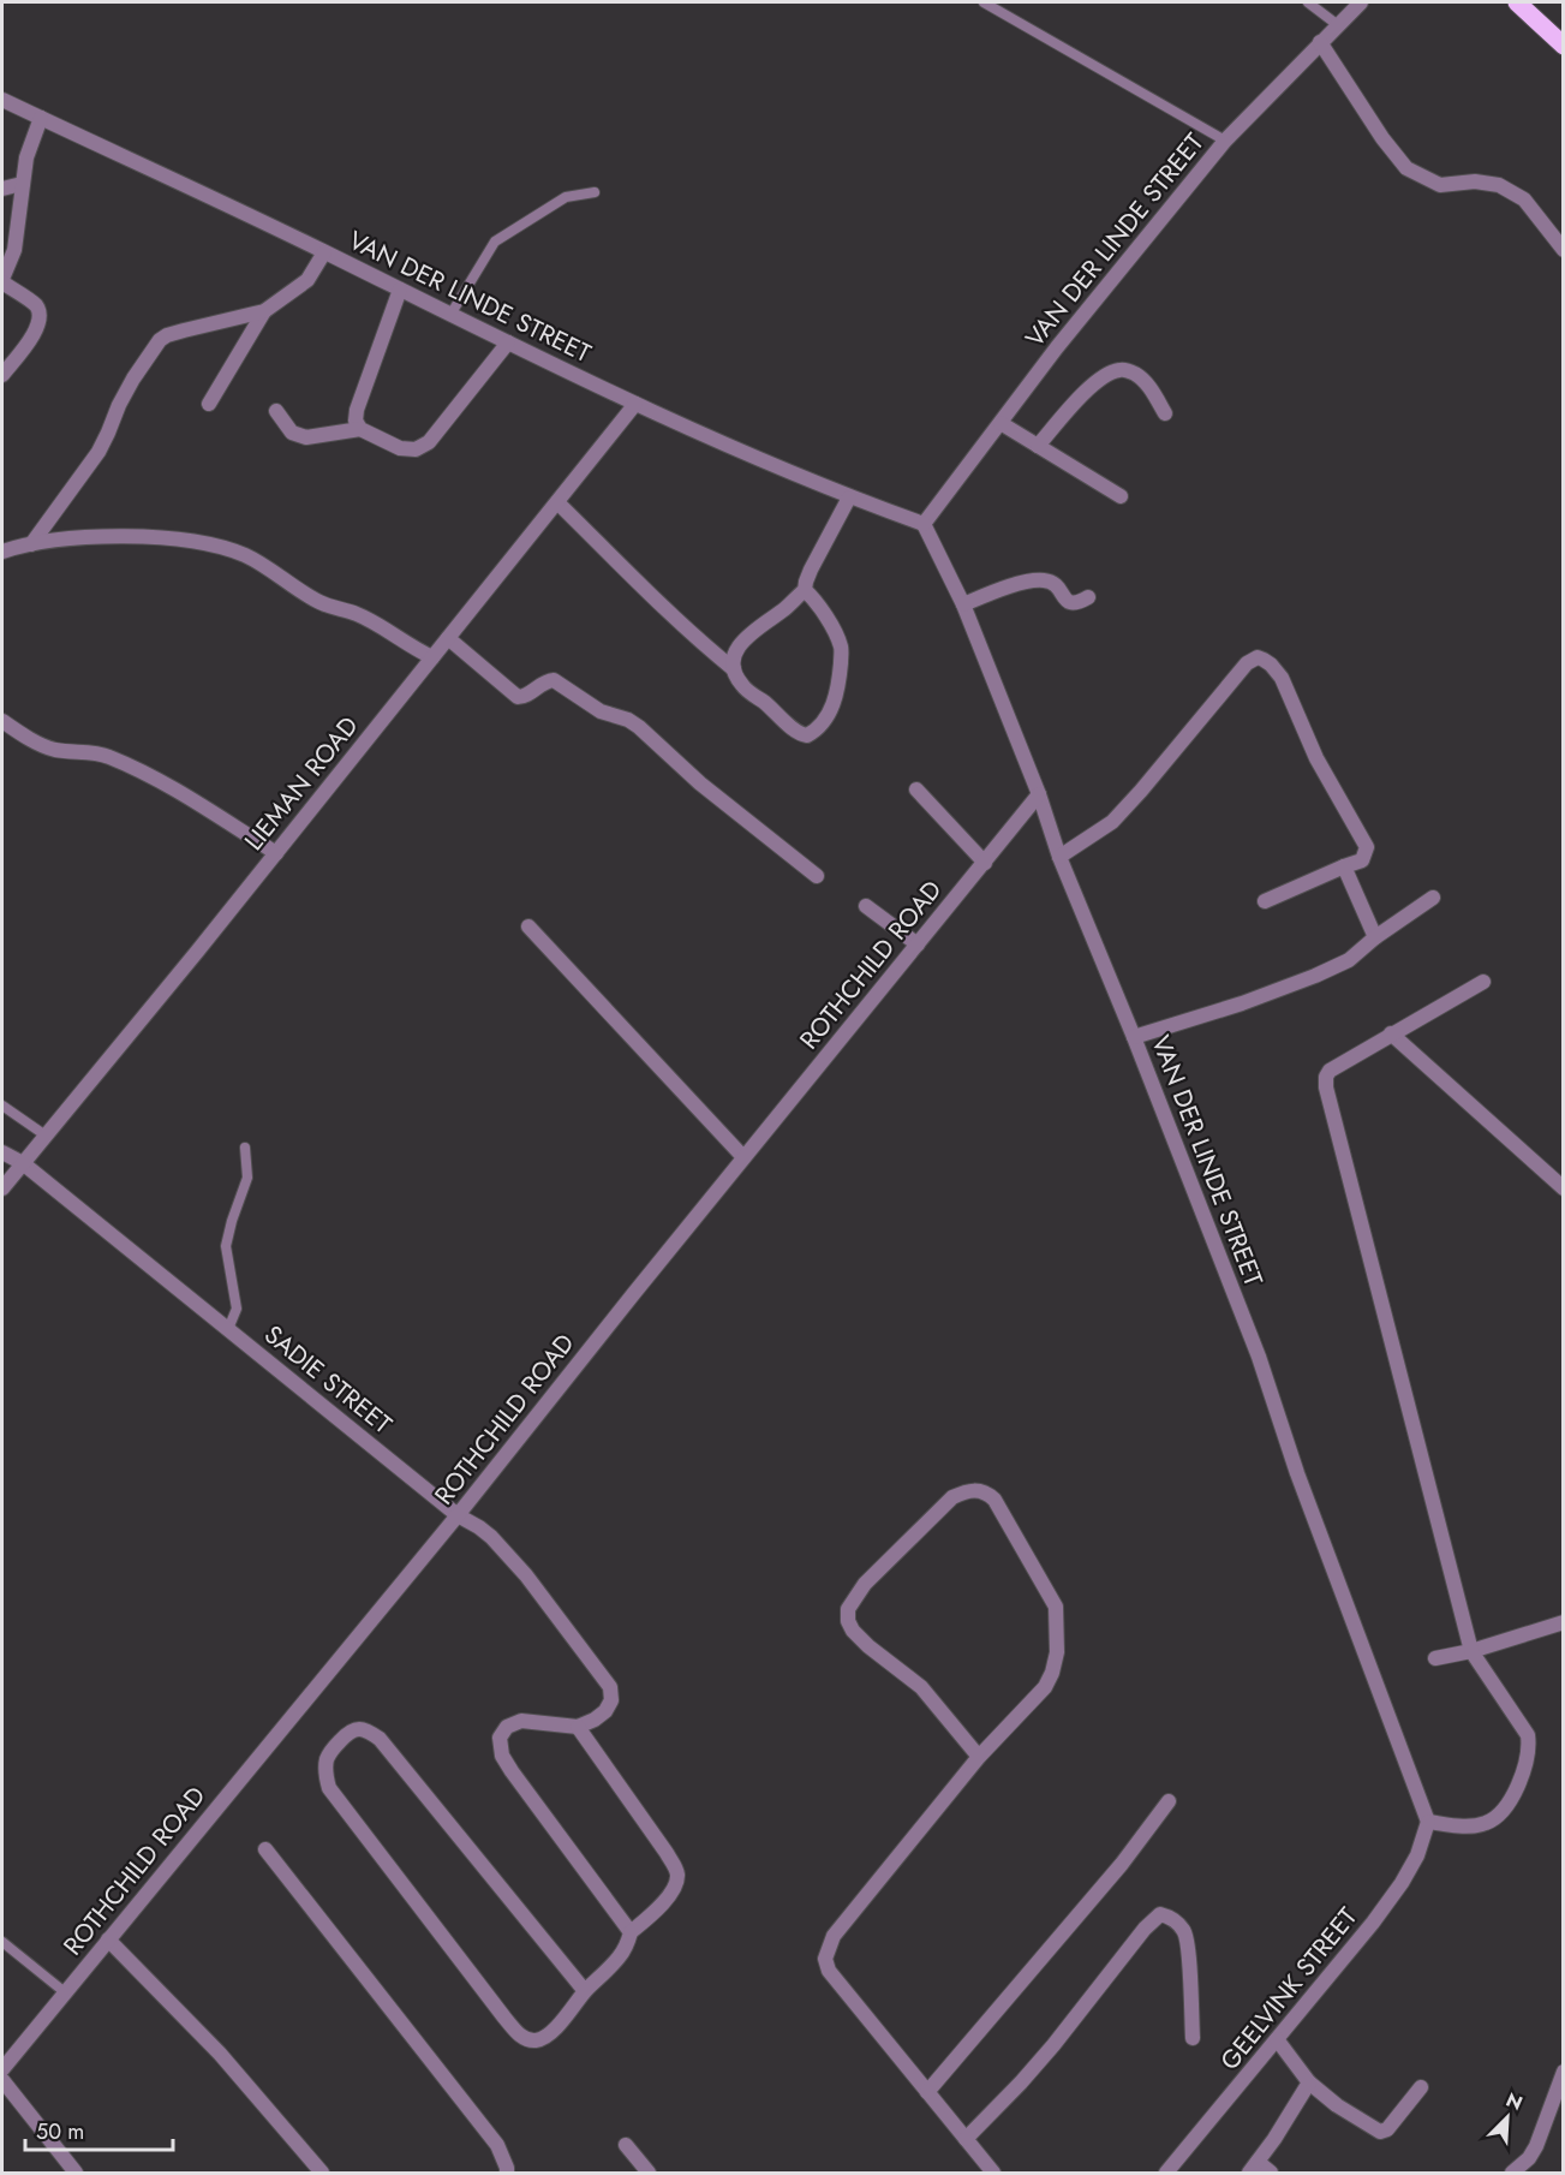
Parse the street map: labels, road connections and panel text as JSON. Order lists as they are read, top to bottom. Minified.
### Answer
{"streets":{"street":["VAN DER LINDE STREET","LIEMAN ROAD","ROTHCHILD ROAD","SADIE STREET","GEELVINK STREET"]},"crossings":[["VAN DER LINDE STREET","LIEMAN ROAD"],["VAN DER LINDE STREET","ROTHCHILD ROAD"],["VAN DER LINDE STREET","GEELVINK STREET"],["LIEMAN ROAD","SADIE STREET"],["ROTHCHILD ROAD","SADIE STREET"]],"scale_bar":"50 m","north":"top right"}
